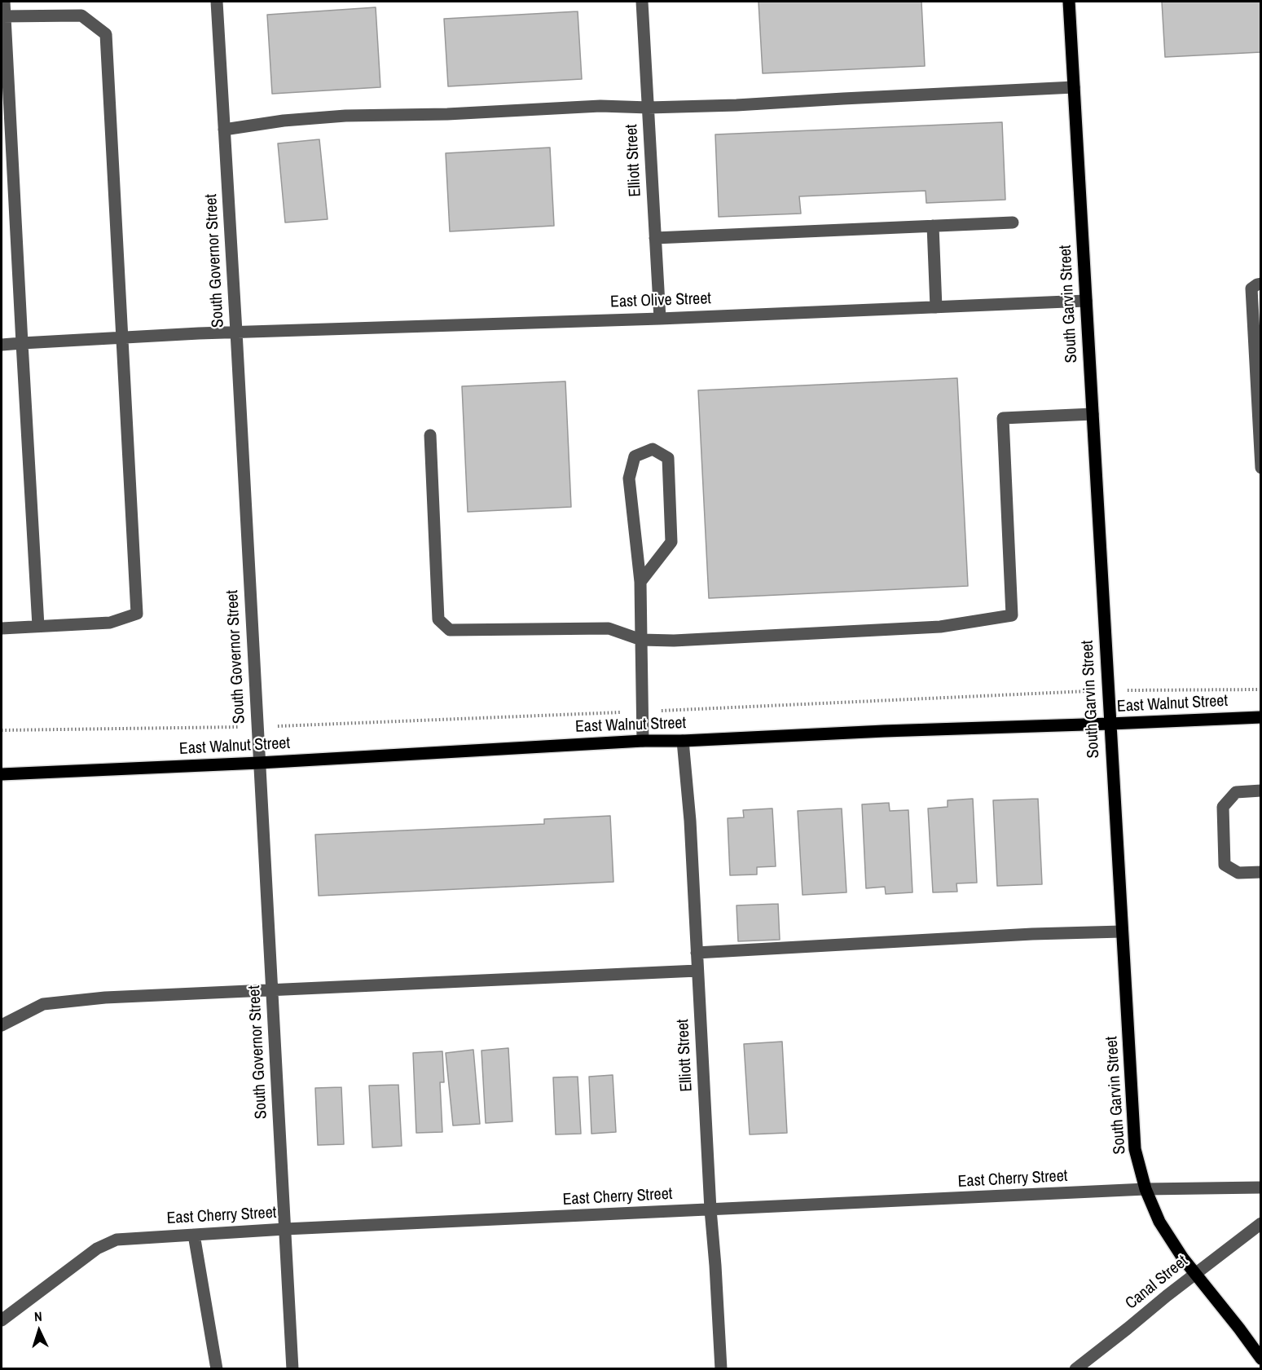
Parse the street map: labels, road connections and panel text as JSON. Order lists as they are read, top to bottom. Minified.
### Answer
{"streets":{"main road":["South Garvin Street","East Walnut Street"],"street":["Elliott Street","South Governor Street","East Olive Street","East Cherry Street","Canal Street"]},"crossings":[["Elliott Street","East Olive Street"],["Elliott Street","East Walnut Street"],["Elliott Street","East Cherry Street"],["South Governor Street","East Olive Street"],["South Governor Street","East Walnut Street"],["South Governor Street","East Cherry Street"],["East Olive Street","South Garvin Street"],["South Garvin Street","East Walnut Street"],["South Garvin Street","East Cherry Street"],["South Garvin Street","Canal Street"]],"north":"top"}
